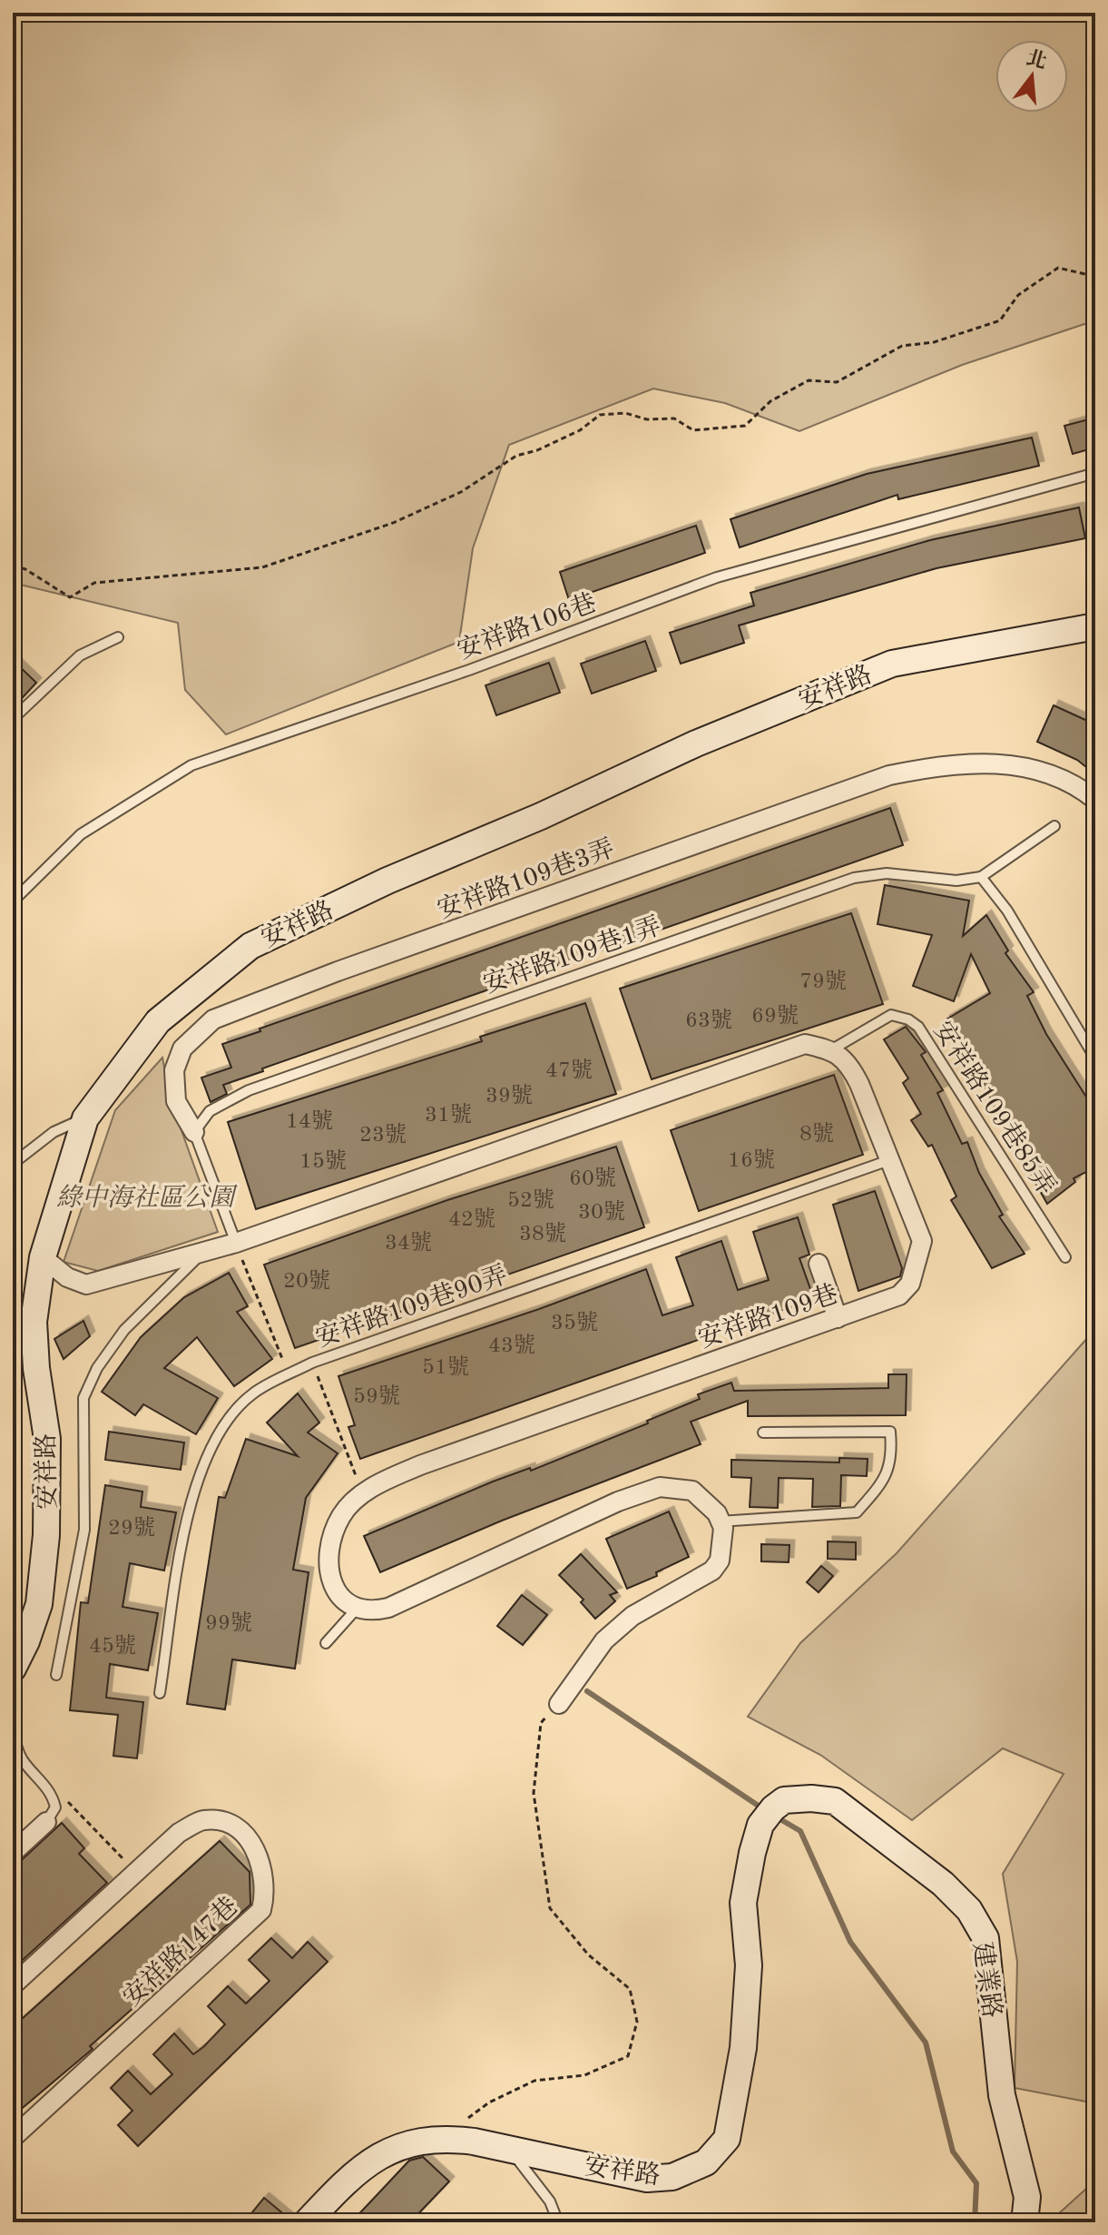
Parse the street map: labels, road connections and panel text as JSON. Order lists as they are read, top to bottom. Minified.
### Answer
{"streets":{"street":["安祥路","安祥路109巷3弄","安祥路109巷","安祥路147巷","建業路"],"lane":["安祥路106巷","安祥路109巷1弄","安祥路109巷85弄","安祥路109巷90弄"]},"crossings":[["安祥路","建業路"],["安祥路109巷3弄","安祥路109巷1弄"],["安祥路109巷85弄","安祥路109巷"],["安祥路109巷90弄","安祥路109巷"]],"parks":["綠中海社區公園"],"house_numbers":["79號","69號","63號","47號","39號","31號","14號","8號","23號","16號","15號","60號","52號","30號","42號","38號","34號","20號","35號","43號","51號","59號","29號","99號","45號"],"north":"top"}
